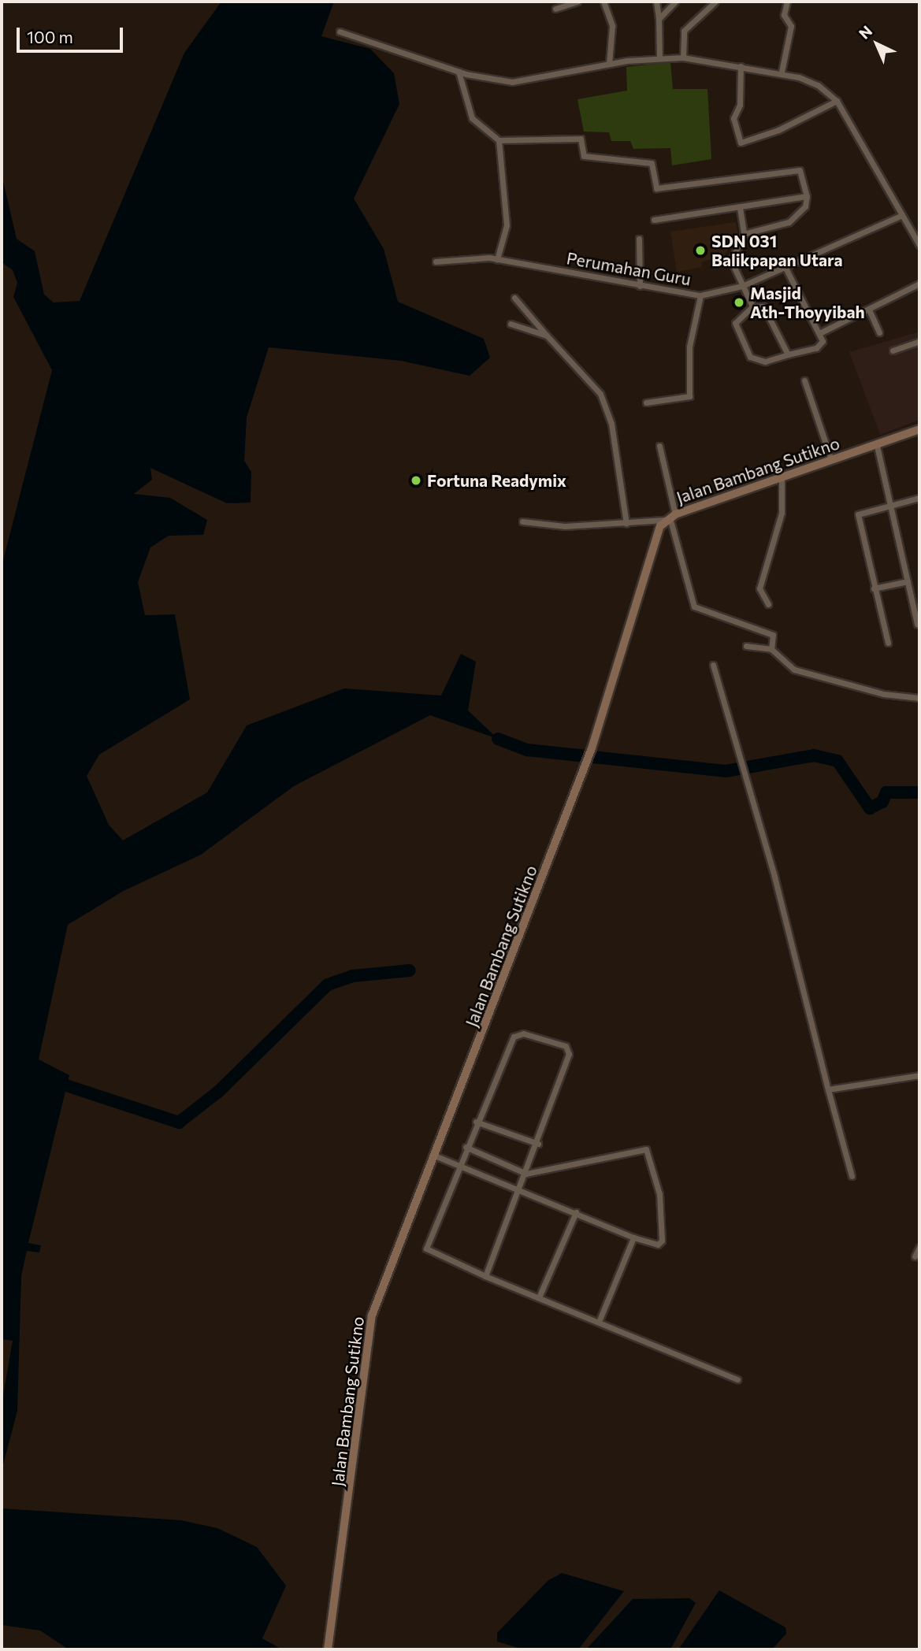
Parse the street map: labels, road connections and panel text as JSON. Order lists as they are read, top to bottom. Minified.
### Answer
{"streets":{"street":["Perumahan Guru","Jalan Bambang Sutikno"]},"places":["SDN 031 Balikpapan Utara","Masjid Ath-Thoyyibah","Fortuna Readymix"],"scale_bar":"100 m","north":"top left"}
